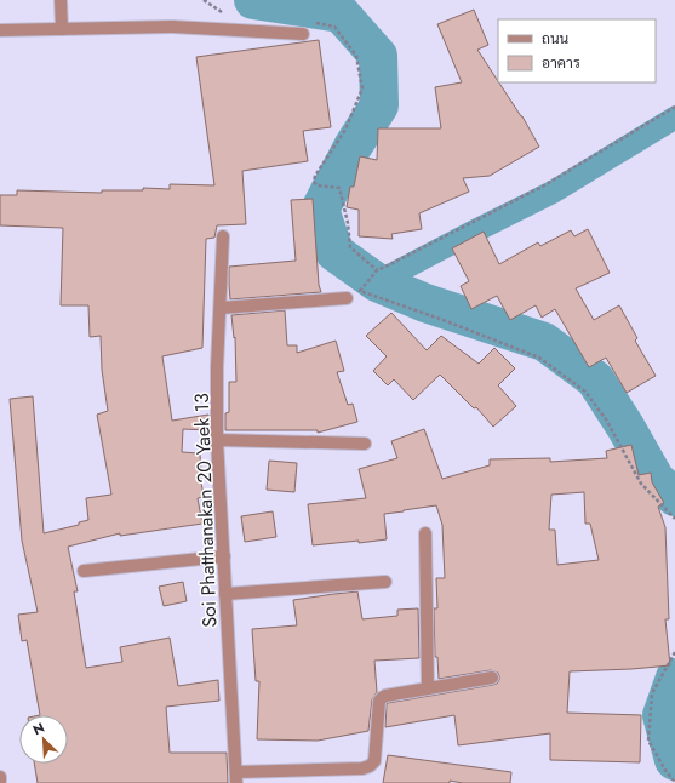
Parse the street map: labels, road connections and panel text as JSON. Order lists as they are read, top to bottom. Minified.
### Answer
{"streets":{"street":["Soi Phatthanakan 20 Yaek 13"]},"legend":["ถนน","อาคาร"],"north":"top left"}
